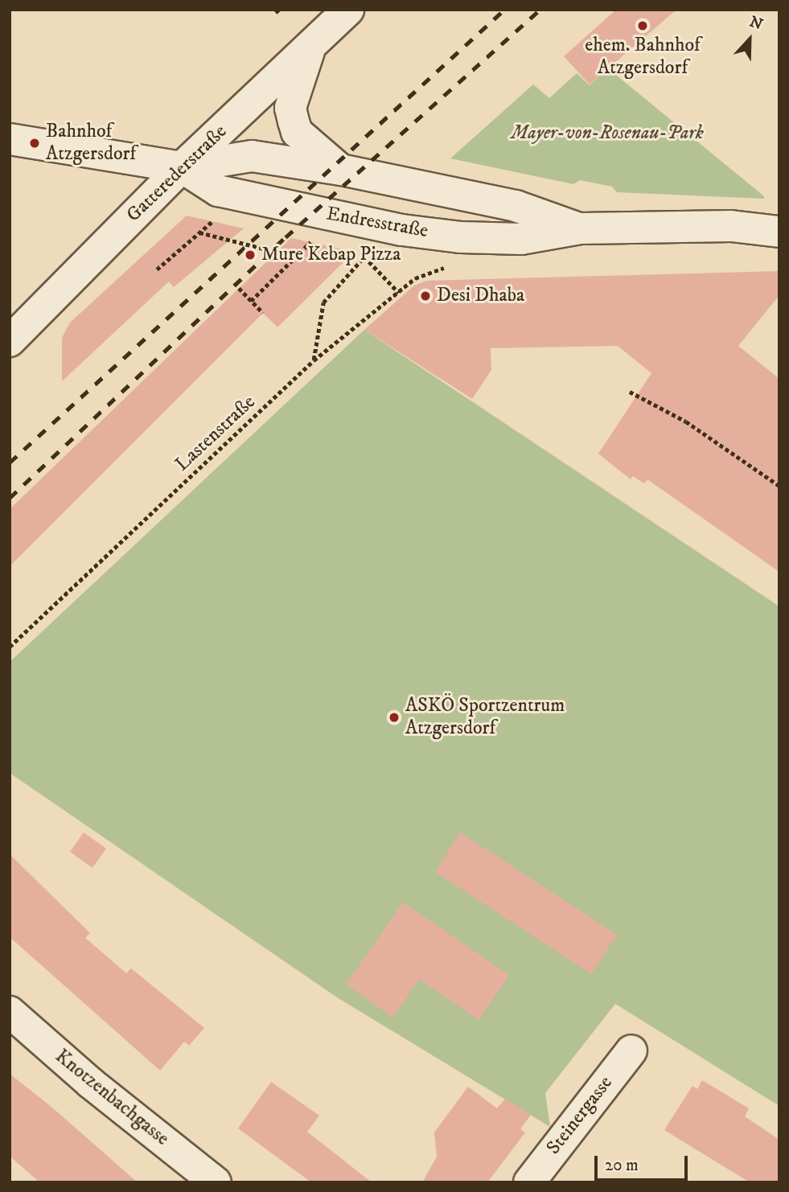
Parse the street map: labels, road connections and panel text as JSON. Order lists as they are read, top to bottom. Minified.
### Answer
{"streets":{"street":["Gatterederstraße","Endresstraße","Knotzenbachgasse","Steinergasse"],"path":["Lastenstraße"]},"crossings":[["Gatterederstraße","Endresstraße"]],"parks":["Mayer-von-Rosenau-Park"],"places":["ehem. Bahnhof Atzgersdorf","Bahnhof Atzgersdorf","Mure Kebap Pizza","Desi Dhaba","ASKÖ Sportzentrum Atzgersdorf"],"scale_bar":"20 m","north":"top"}
